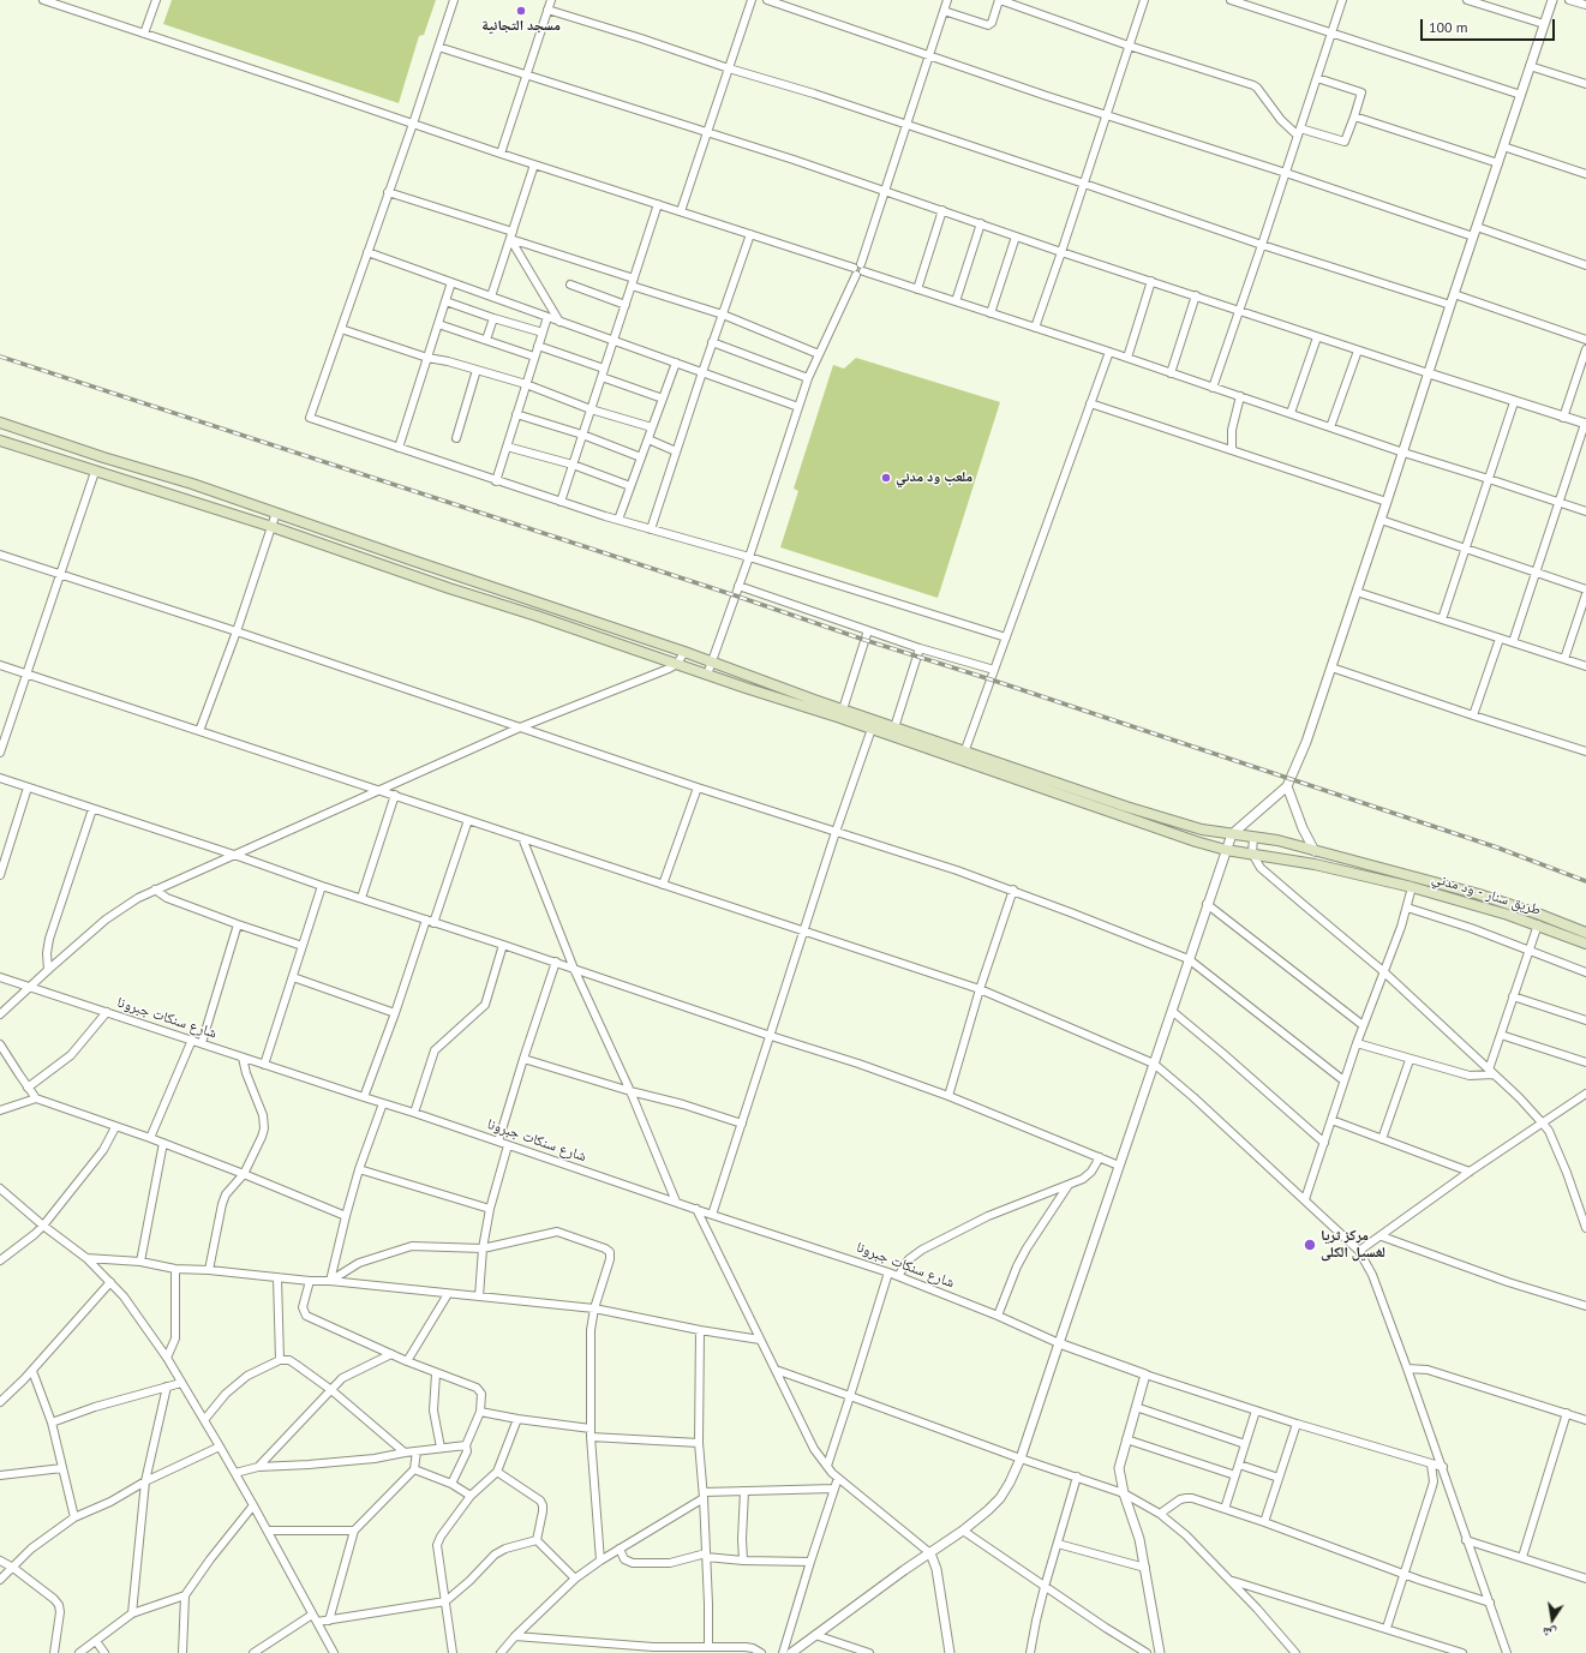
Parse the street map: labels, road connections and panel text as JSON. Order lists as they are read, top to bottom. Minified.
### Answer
{"streets":{"main road":["طريق سنار - ود مدني"],"street":["شارع سنكات جبرونا"]},"places":["مسجد التجانية","ملعب ود مدني","مركز ثريا لغسيل الكلى"],"scale_bar":"100 m","north":"bottom"}
